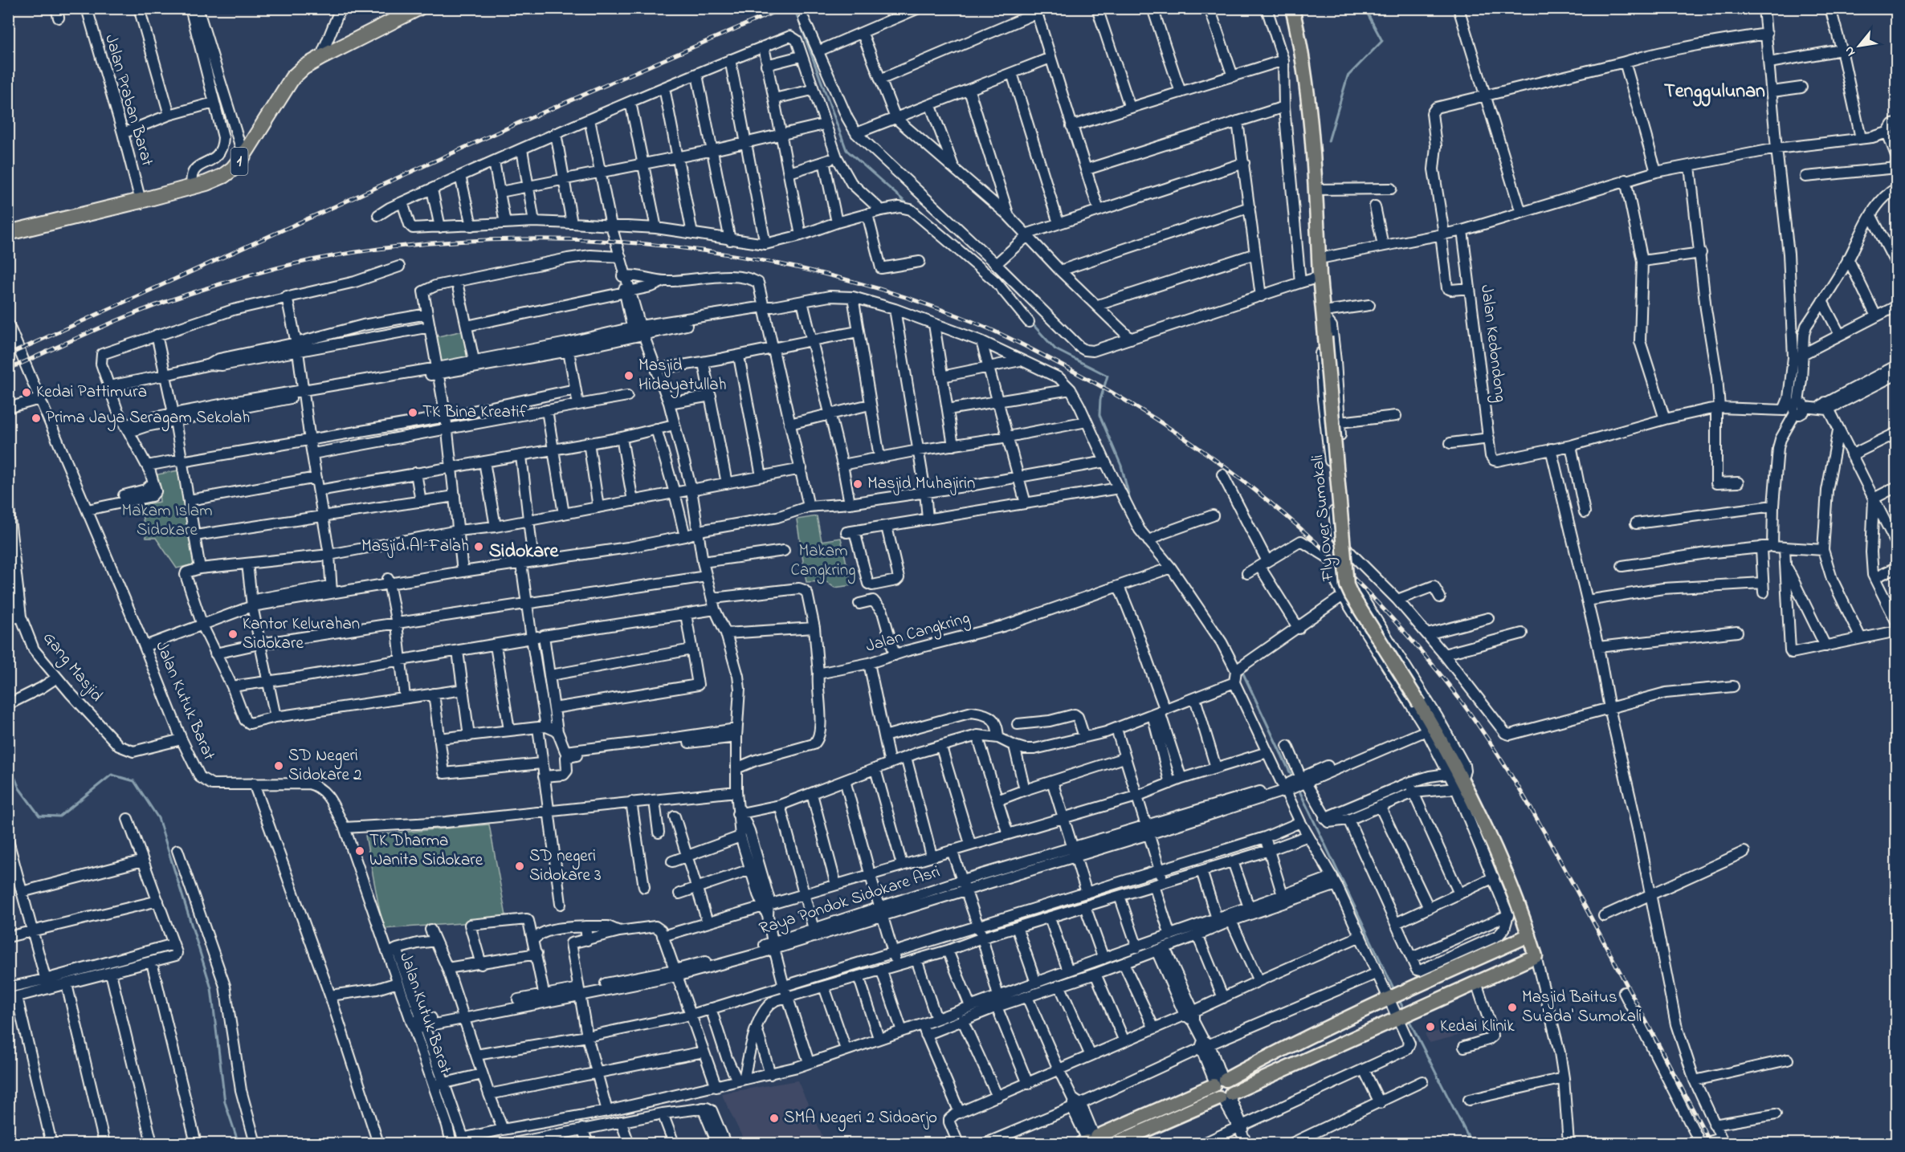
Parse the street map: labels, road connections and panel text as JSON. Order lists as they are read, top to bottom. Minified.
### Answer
{"streets":{"highway":["1"],"main road":["Fly Over Sumokali"],"street":["Jalan Praban Barat","Jalan Kedondong","Jalan Cangkring","Gang Masjid","Jalan Kutuk Barat","Raya Pondok Sidokare Asri"]},"crossings":[["Jalan Praban Barat","1"],["Gang Masjid","Jalan Kutuk Barat"],["Jalan Kutuk Barat","Raya Pondok Sidokare Asri"]],"districts":["Tenggulunan","Sidokare"],"parks":["Makam Islam Sidokare","Makam Cangkring"],"places":["Masjid Hidayatullah","Kedai Pattimura","TK Bina Kreatif","Prima Jaya Seragam Sekolah","Masjid Muhajirin","Masjid Al-Falah","Kantor Kelurahan Sidokare","SD Negeri Sidokare 2","TK Dharma Wanita Sidokare","SD negeri Sidokare 3","Masjid Baitus Su'ada' Sumokali","Kedai Klinik","SMA Negeri 2 Sidoarjo"],"north":"bottom left"}
